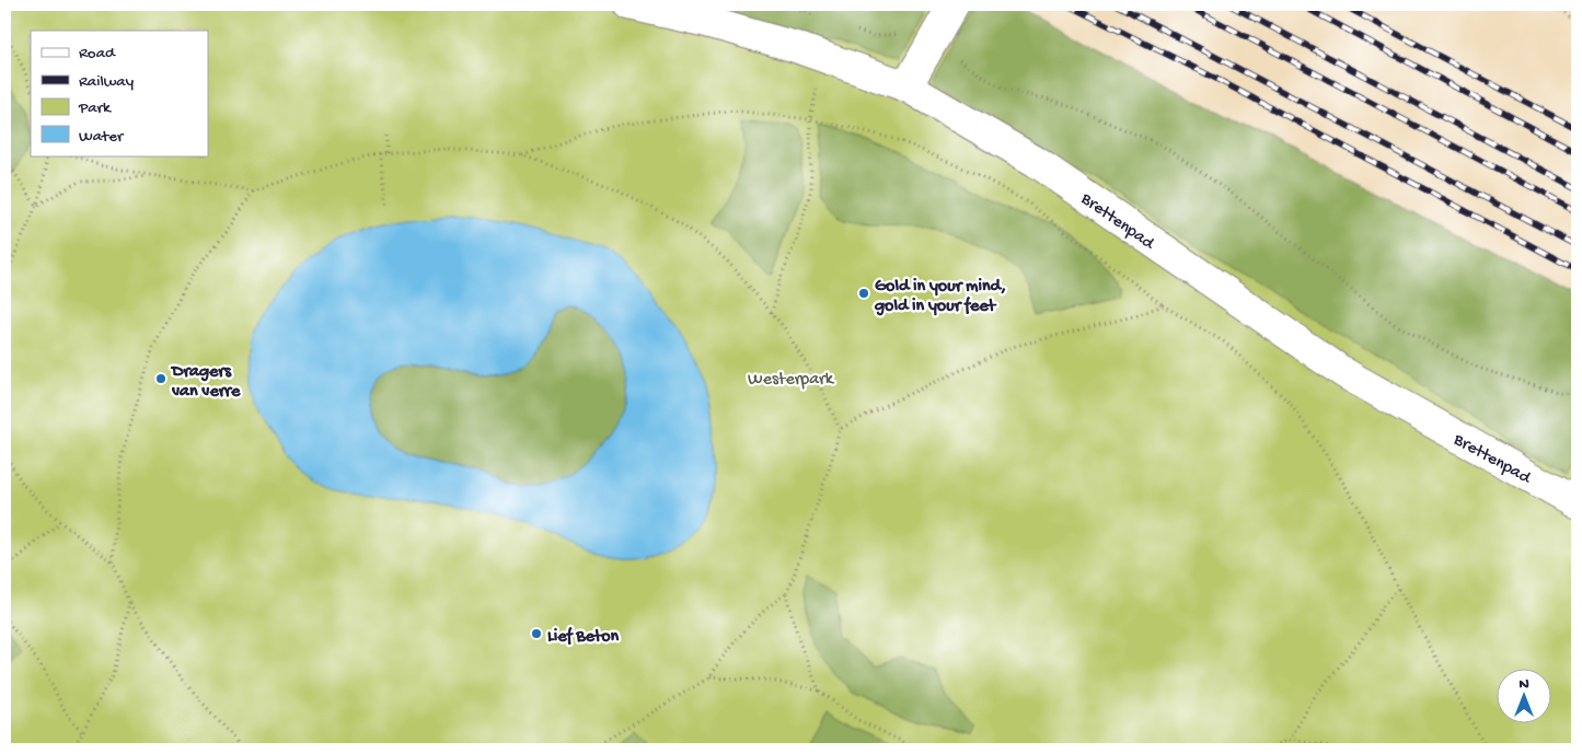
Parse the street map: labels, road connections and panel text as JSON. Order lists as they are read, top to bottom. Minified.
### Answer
{"streets":{"street":["Brettenpad"]},"parks":["Westerpark"],"places":["Gold in your mind, gold in your feet","Dragers van verre","Lief Beton"],"legend":["Road","Railway","Park","Water"],"north":"top"}
